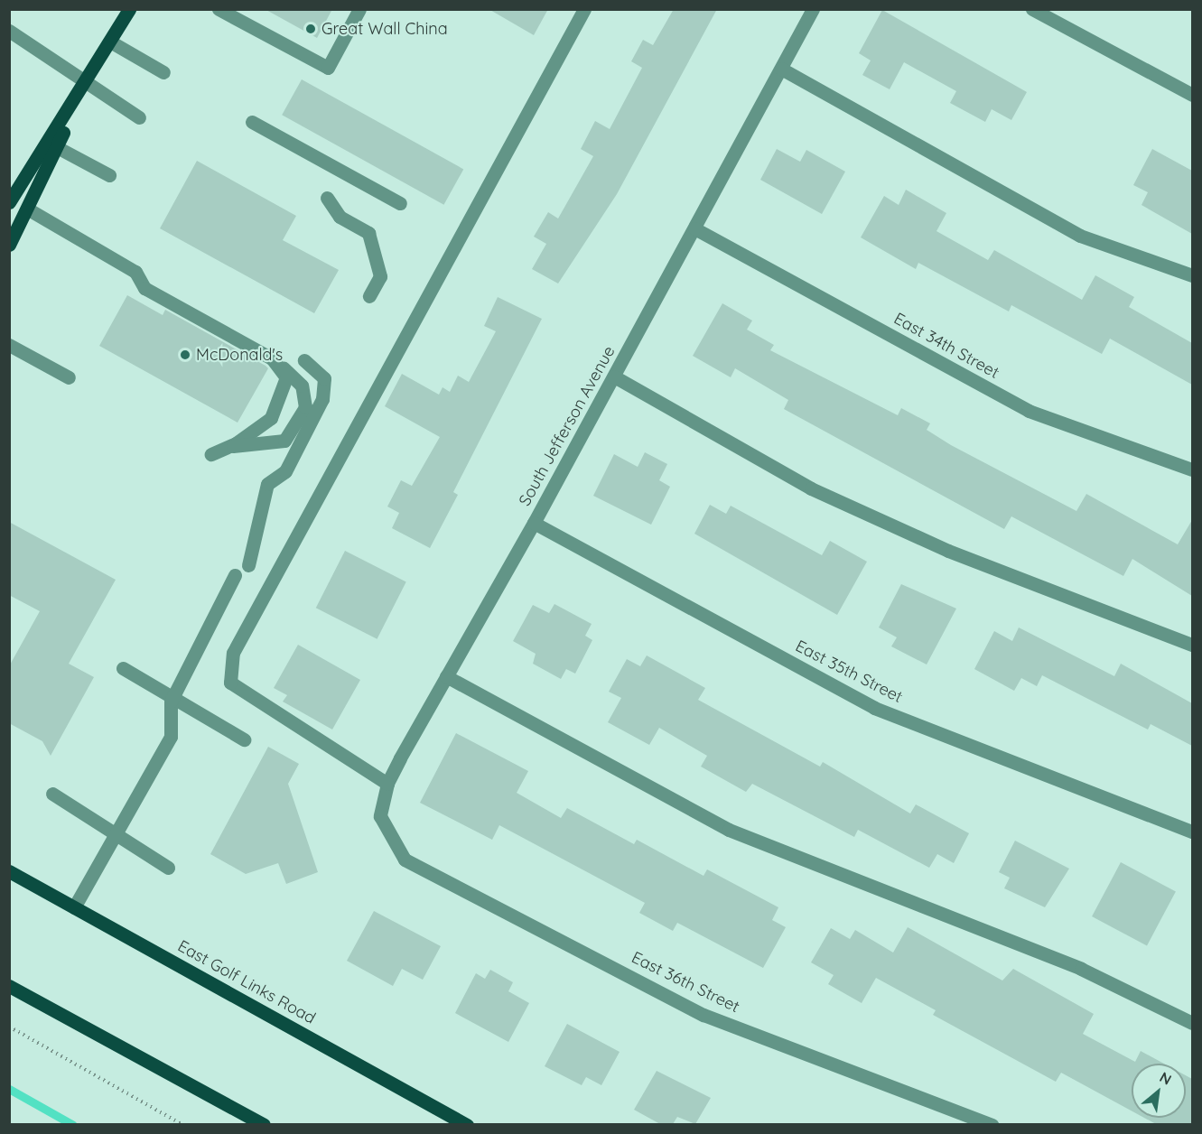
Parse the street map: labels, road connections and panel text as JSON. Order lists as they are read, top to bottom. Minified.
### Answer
{"streets":{"main road":["East Golf Links Road"],"street":["East 34th Street","South Jefferson Avenue","East 35th Street","East 36th Street"]},"crossings":[["East 34th Street","South Jefferson Avenue"],["South Jefferson Avenue","East 35th Street"],["South Jefferson Avenue","East 36th Street"]],"places":["Great Wall China","McDonald's"],"north":"top right"}
